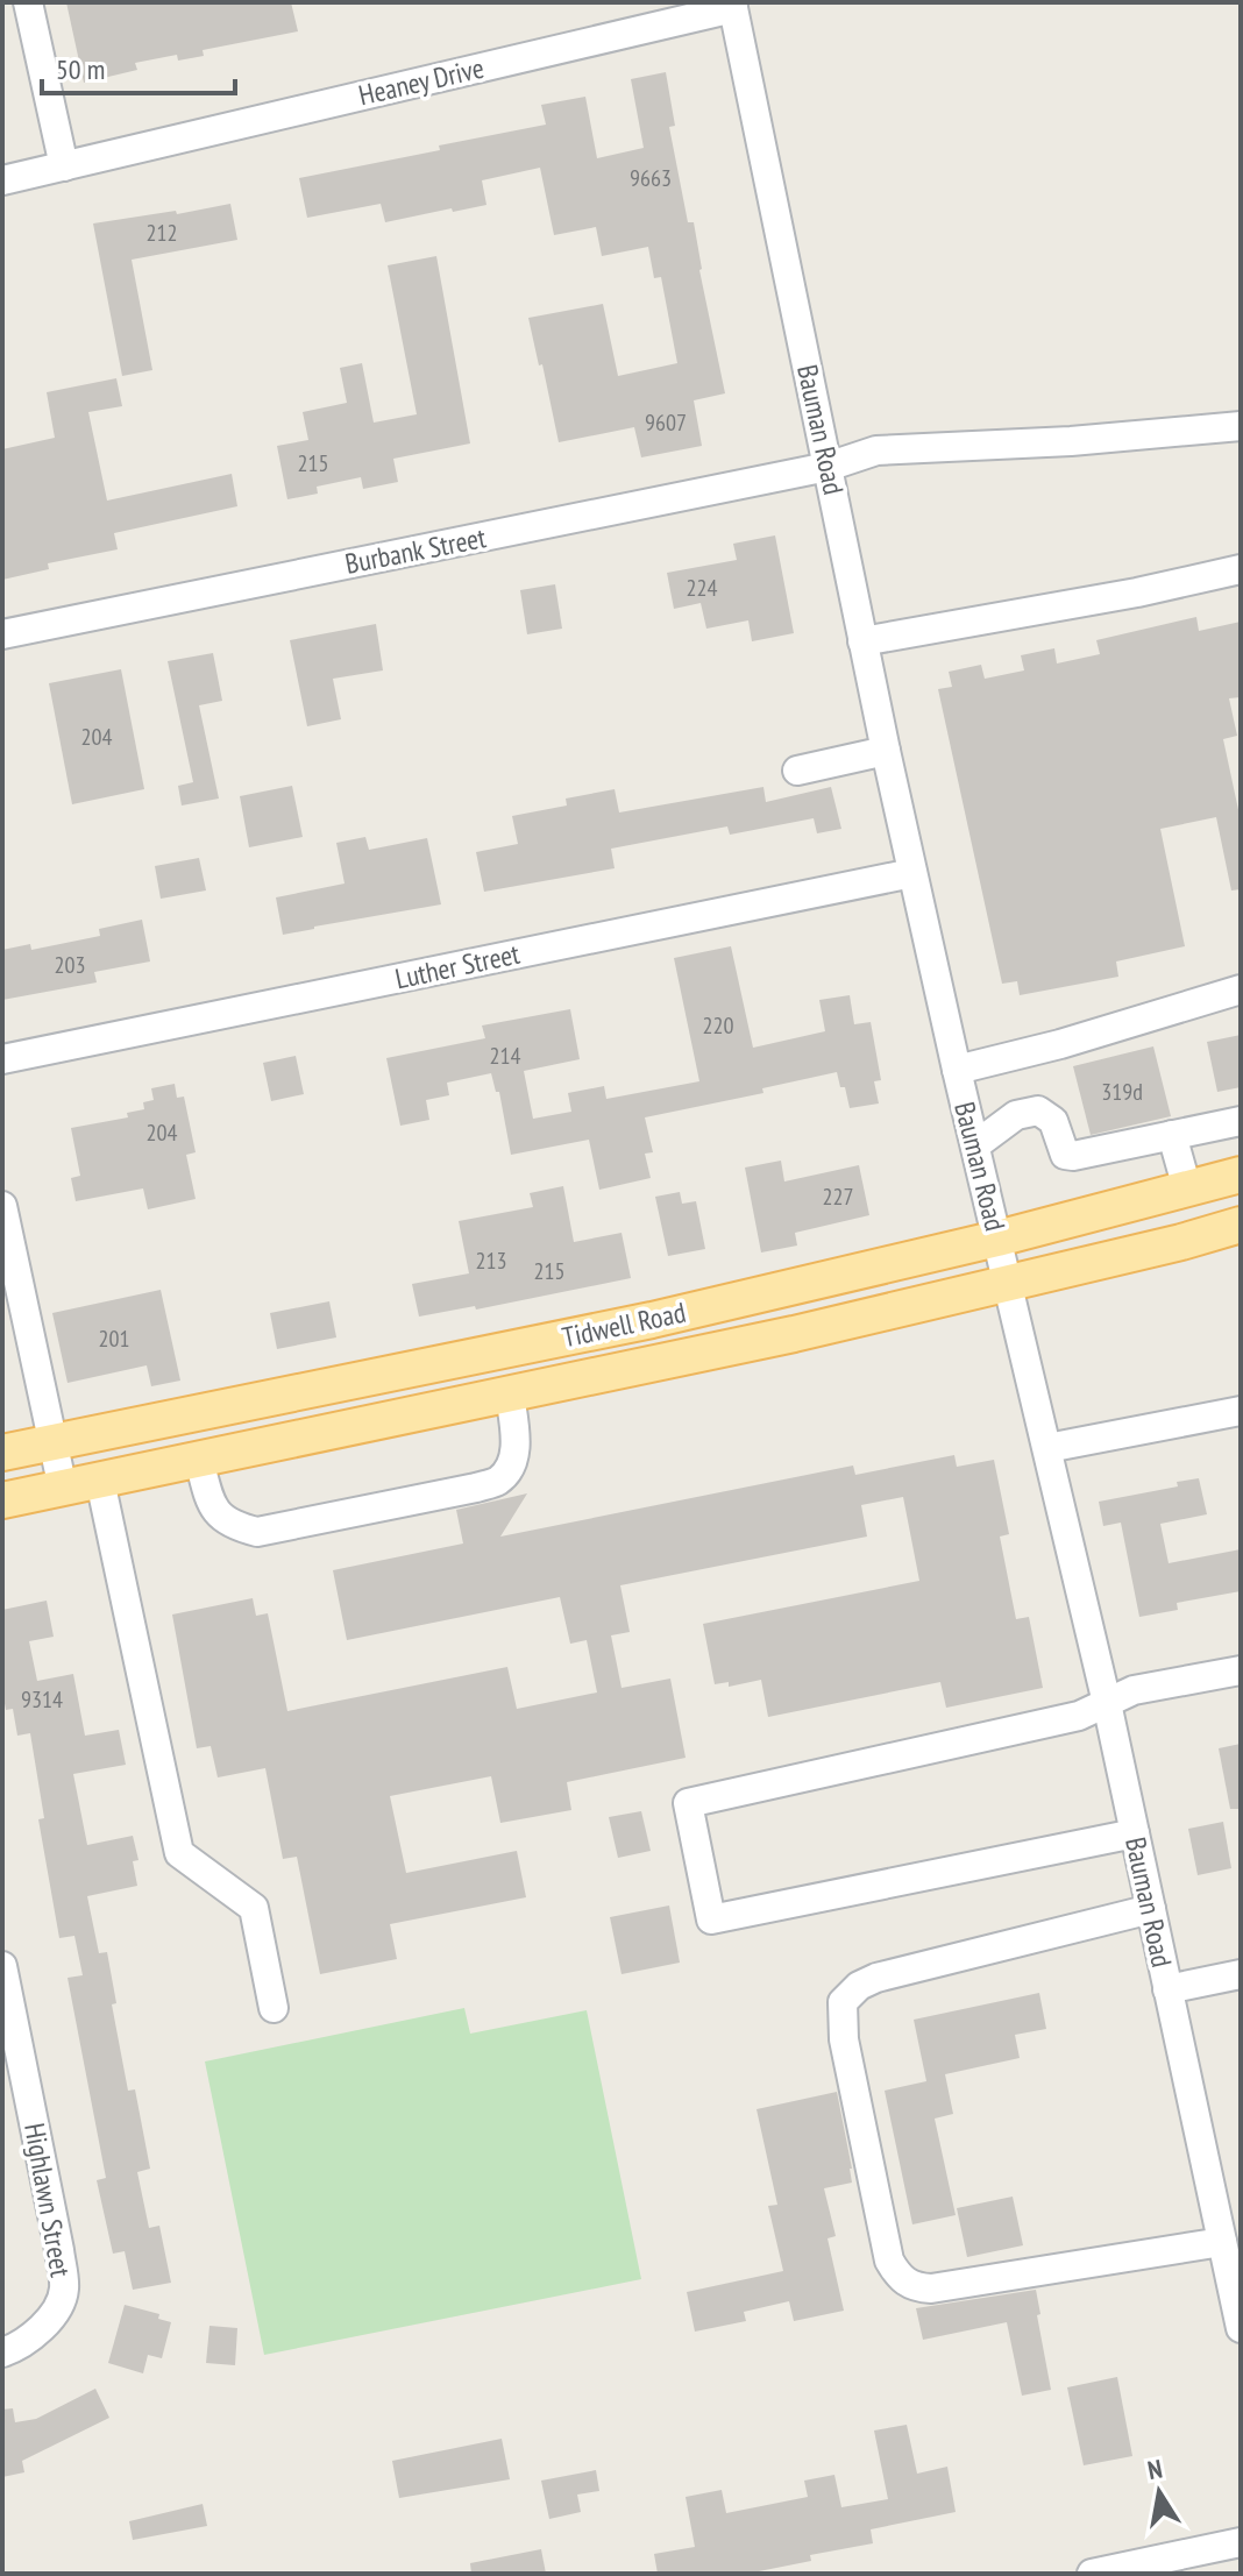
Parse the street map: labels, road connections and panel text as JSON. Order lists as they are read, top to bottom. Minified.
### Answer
{"streets":{"main road":["Tidwell Road"],"street":["Heaney Drive","Bauman Road","Burbank Street","Luther Street","Highlawn Street"]},"crossings":[["Heaney Drive","Bauman Road"],["Bauman Road","Burbank Street"],["Bauman Road","Luther Street"],["Bauman Road","Tidwell Road"]],"house_numbers":["9663","212","9607","215","224","204","203","220","214","319d","204","227","213","215","201","9314"],"scale_bar":"50 m","north":"top"}
